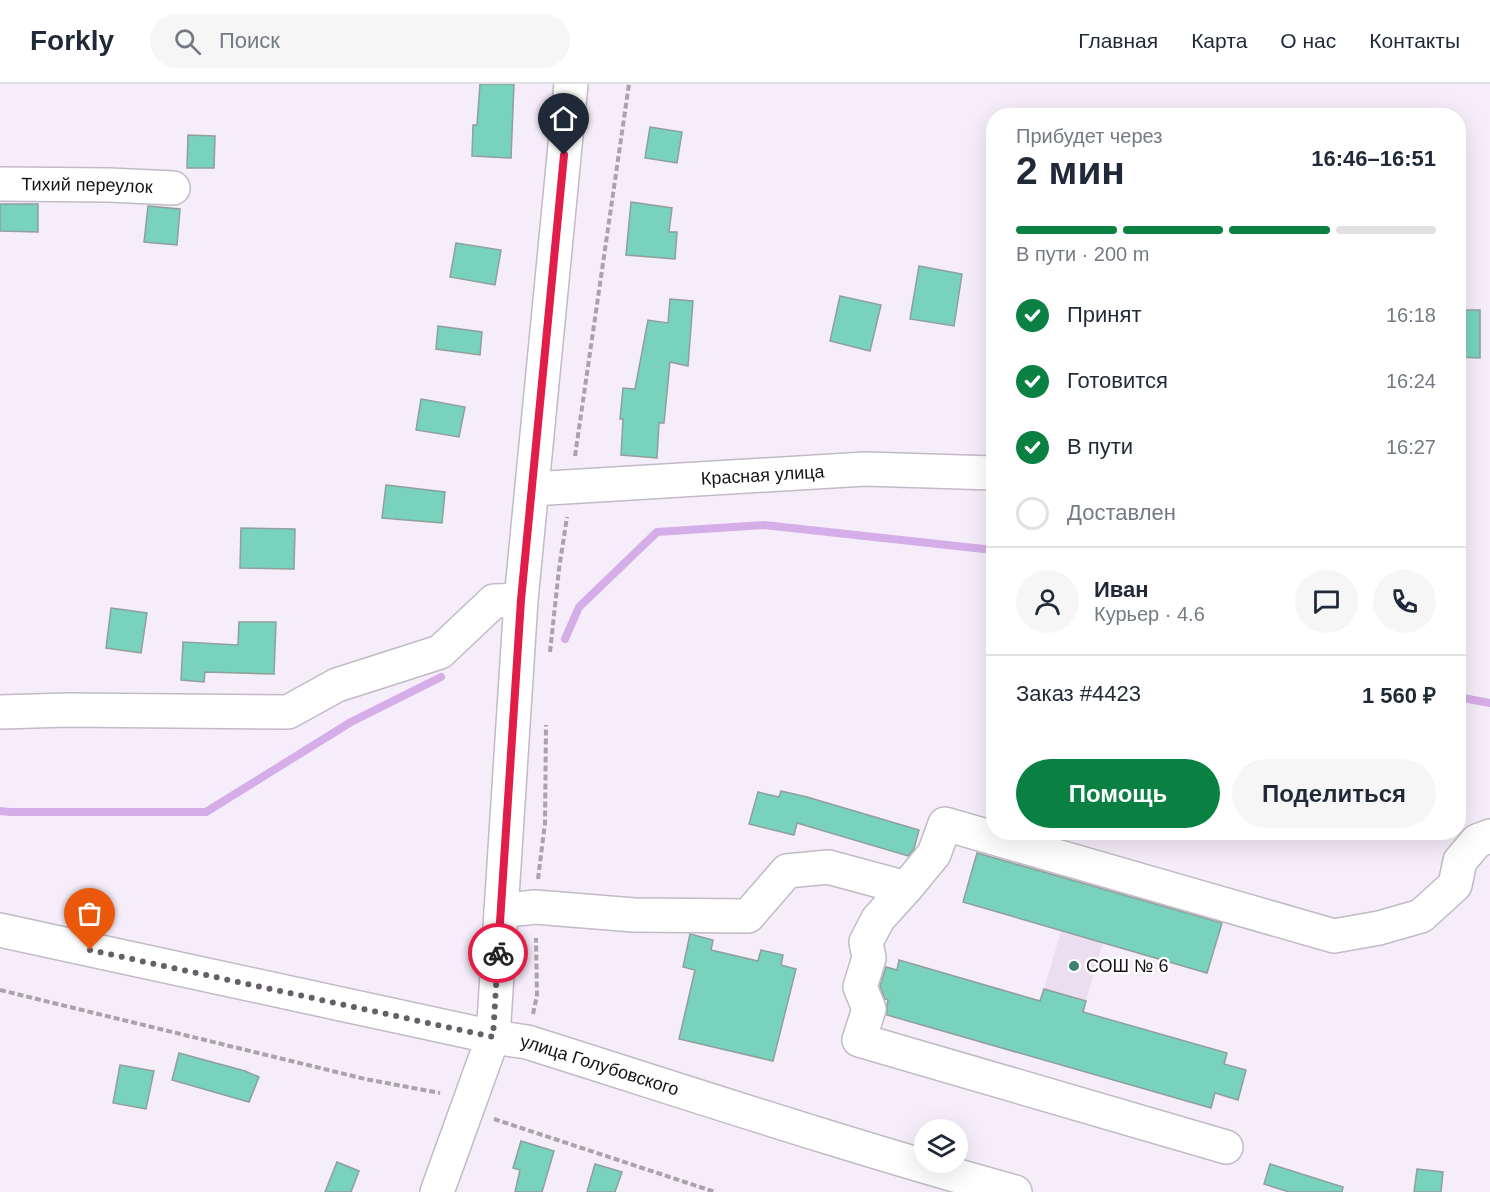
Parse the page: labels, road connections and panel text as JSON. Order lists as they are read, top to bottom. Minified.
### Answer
{"streets":{"street":["Тихий переулок","Красная улица","улица Голубовского"]},"places":["СОШ № 6"],"page":{"header":"Forkly","search":"Поиск","nav":["Главная","Карта","О нас","Контакты"],"heading":["2 мин","Прибудет через","16:46–16:51"],"panel":["Иван","Курьер · 4.6","Заказ #4423","1 560 ₽"],"bar":"В пути · 200 m","list":[["Принят","16:18"],["Готовится","16:24"],["В пути","16:27"],"Доставлен"],"buttons":["Помощь","Поделиться"]}}
